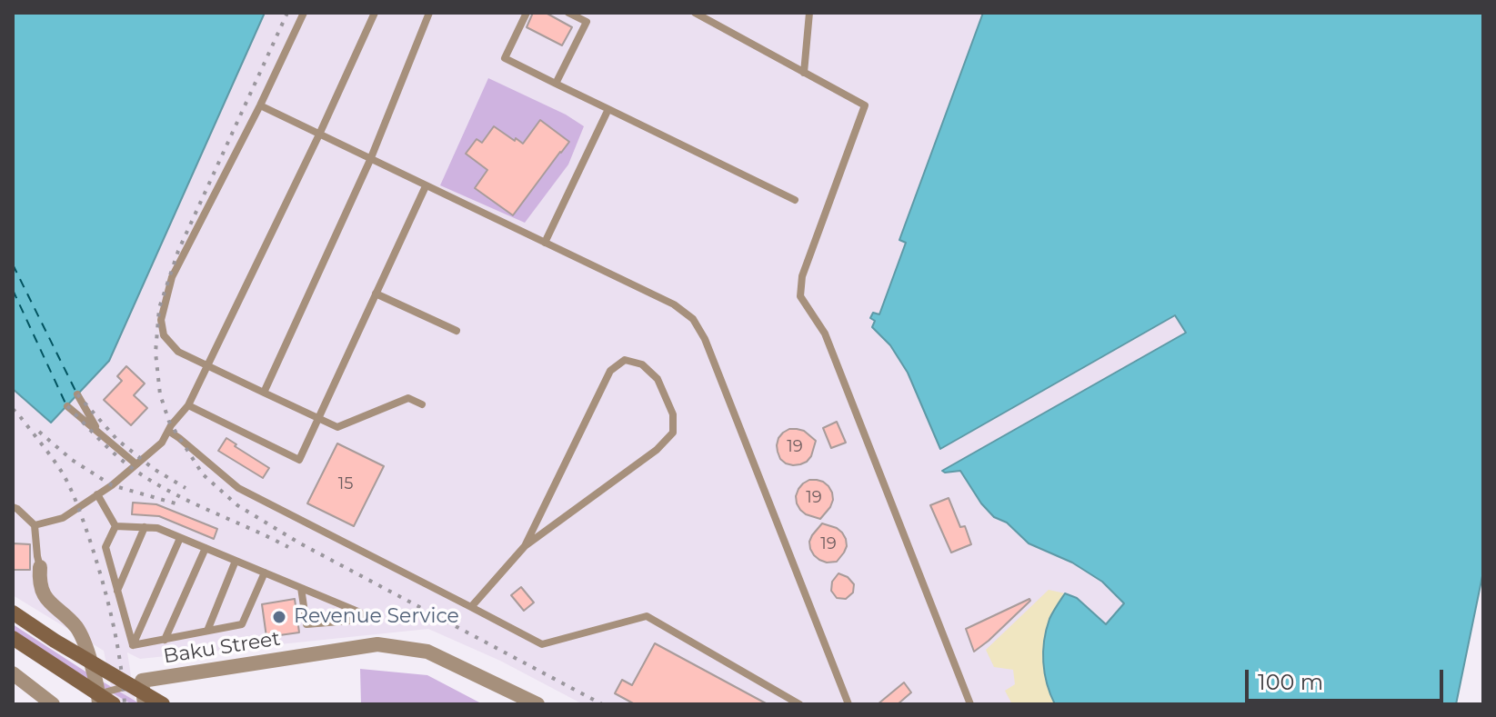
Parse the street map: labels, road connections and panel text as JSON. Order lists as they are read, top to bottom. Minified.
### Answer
{"streets":{"street":["Baku Street"]},"places":["Revenue Service"],"house_numbers":["19","15","19","19"],"scale_bar":"100 m"}
